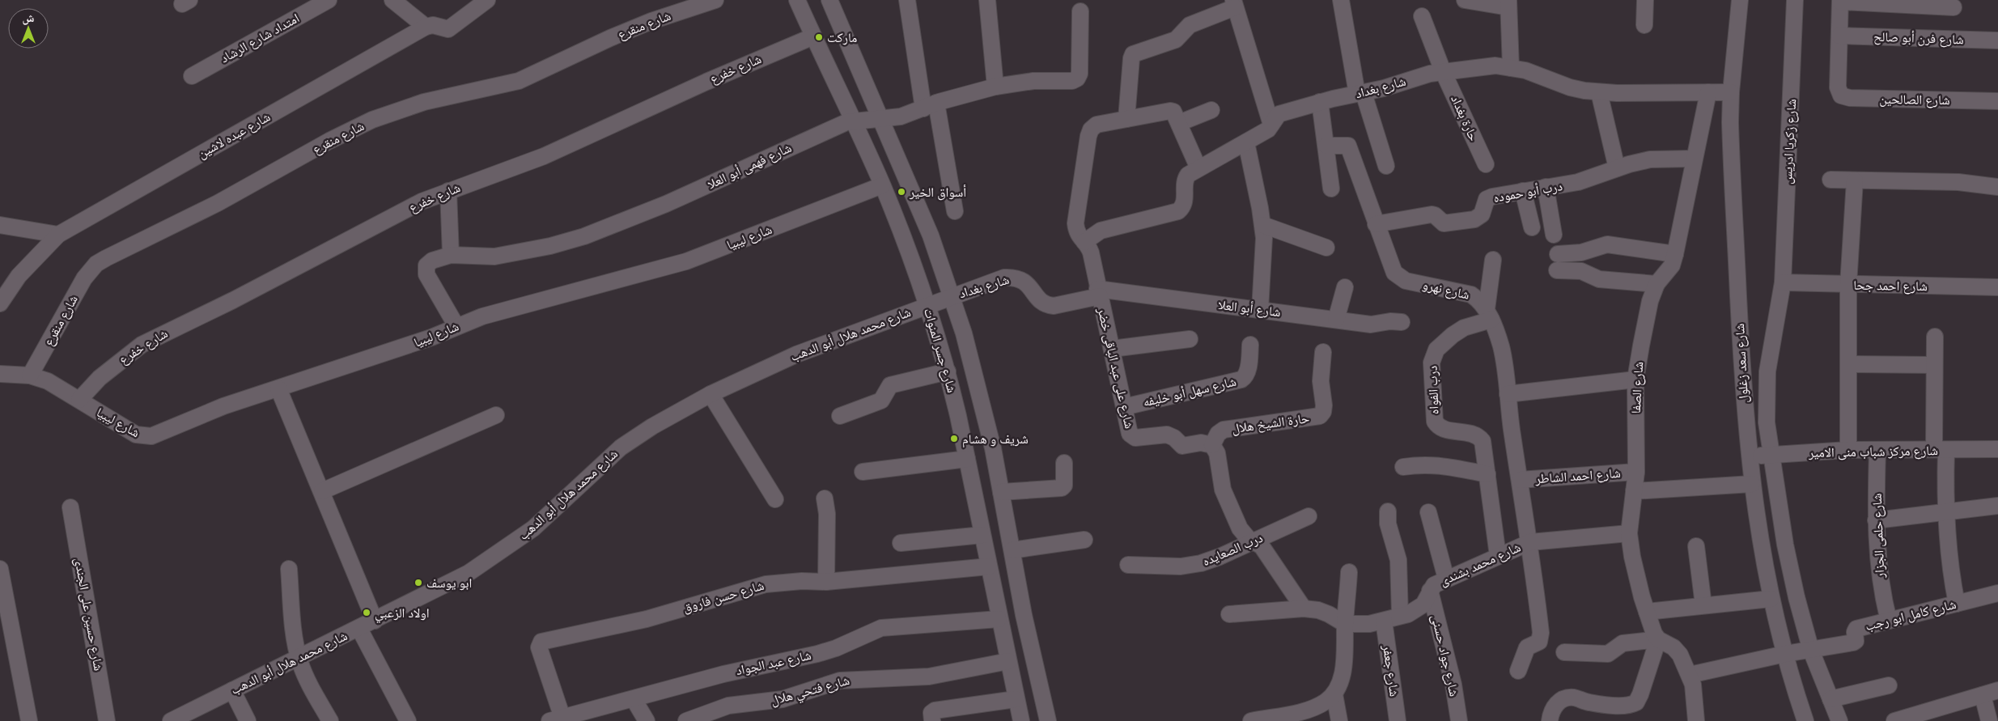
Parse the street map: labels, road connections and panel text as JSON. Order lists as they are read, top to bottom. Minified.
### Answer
{"streets":{"street":["شارع منقرع","امتداد شارع الرشاد","شارع فرن أبو صالح","شارع خفرع","شارع بغداد","شارع الصالحين","حارة بغداد","شارع عبده لاشين","شارع زكريا ادريس","شارع فهمى أبو العلا","درب أبو حموده","شارع ليبيا","شارع احمد جحا","شارع نهرو","شارع أبو العلا","شارع محمد هلال أبو الدهب","شارع جسر المنوات","شارع سعد زغلول","شارع على عبد الباقى خضر","شارع الصفا","درب الفواه","شارع سهل أبو خليفه","حارة الشيخ هلال","شارع مركز شباب منى الامير","شارع احمد الشاطر","شارع حلمى الجزار","درب الصعايده","شارع محمد بشندى","شارع حسن فاروق","شارع حسين على الجندى","شارع كامل ابو رجب","شارع جواد حسنى","شارع عبد الجواد","شارع جعفر","شارع فتحي هلال"]},"crossings":[["شارع منقرع","شارع ليبيا"],["شارع فرن أبو صالح","شارع الصالحين"],["شارع خفرع","شارع ليبيا"],["شارع خفرع","شارع جسر المنوات"],["شارع بغداد","حارة بغداد"],["شارع بغداد","شارع أبو العلا"],["شارع بغداد","شارع محمد هلال أبو الدهب"],["شارع بغداد","شارع جسر المنوات"],["شارع بغداد","شارع سعد زغلول"],["شارع بغداد","شارع على عبد الباقى خضر"],["شارع بغداد","شارع الصفا"],["شارع زكريا ادريس","شارع احمد جحا"],["شارع زكريا ادريس","شارع سعد زغلول"],["شارع فهمى أبو العلا","شارع ليبيا"],["شارع فهمى أبو العلا","شارع جسر المنوات"],["درب أبو حموده","شارع نهرو"],["درب أبو حموده","شارع الصفا"],["شارع ليبيا","شارع جسر المنوات"],["شارع احمد جحا","شارع سعد زغلول"],["شارع نهرو","درب الفواه"],["شارع نهرو","شارع احمد الشاطر"],["شارع نهرو","شارع محمد بشندى"],["شارع أبو العلا","شارع على عبد الباقى خضر"],["شارع محمد هلال أبو الدهب","شارع جسر المنوات"],["شارع جسر المنوات","شارع حسن فاروق"],["شارع جسر المنوات","شارع عبد الجواد"],["شارع جسر المنوات","شارع فتحي هلال"],["شارع سعد زغلول","شارع مركز شباب منى الامير"],["شارع سعد زغلول","شارع كامل ابو رجب"],["شارع على عبد الباقى خضر","شارع سهل أبو خليفه"],["شارع على عبد الباقى خضر","حارة الشيخ هلال"],["شارع الصفا","شارع احمد الشاطر"],["شارع الصفا","شارع محمد بشندى"],["درب الفواه","شارع محمد بشندى"],["شارع مركز شباب منى الامير","شارع حلمى الجزار"],["شارع حلمى الجزار","شارع كامل ابو رجب"],["شارع محمد بشندى","شارع جواد حسنى"],["شارع محمد بشندى","شارع جعفر"],["شارع حسن فاروق","شارع عبد الجواد"]],"places":["ماركت","أسواق الخير","شريف و هشام","ابو يوسف","اولاد الزعبي"],"north":"top"}
